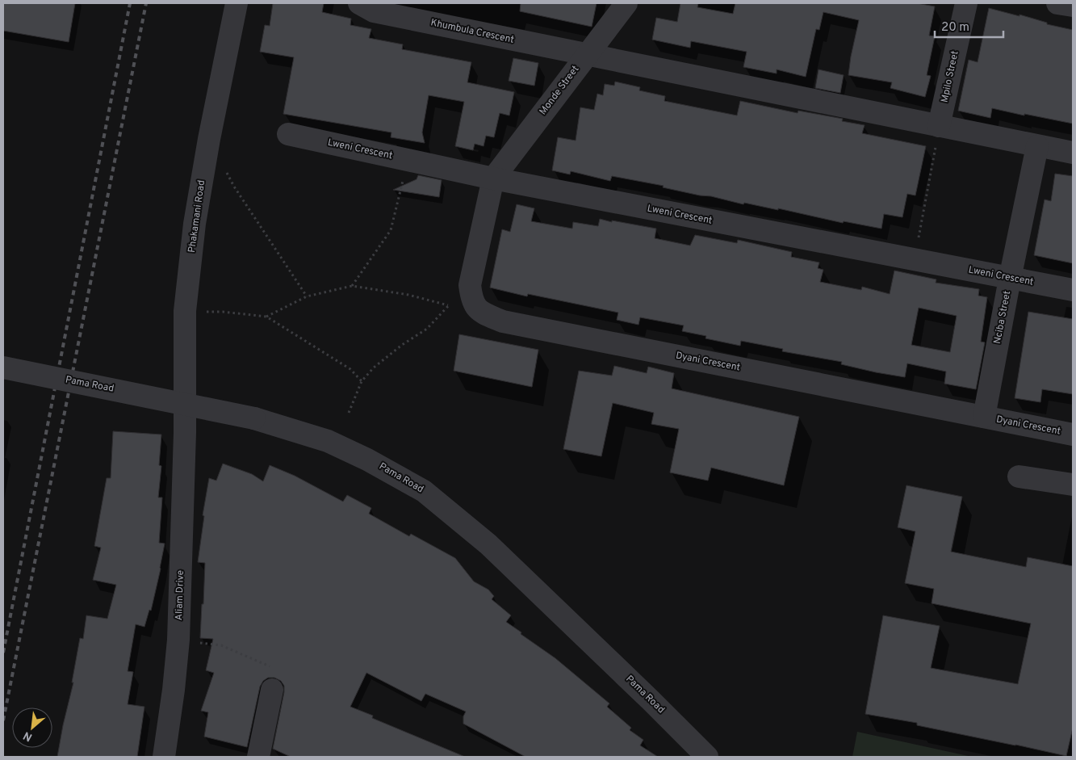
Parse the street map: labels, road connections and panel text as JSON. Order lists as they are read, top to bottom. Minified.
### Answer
{"streets":{"street":["Khumbula Crescent","Mpilo Street","Monde Street","Lweni Crescent","Phakamani Road","Nciba Street","Dyani Crescent","Pama Road","Aliam Drive"]},"crossings":[["Khumbula Crescent","Monde Street"],["Monde Street","Lweni Crescent"],["Lweni Crescent","Nciba Street"],["Phakamani Road","Aliam Drive"],["Nciba Street","Dyani Crescent"]],"scale_bar":"20 m","north":"bottom left"}
